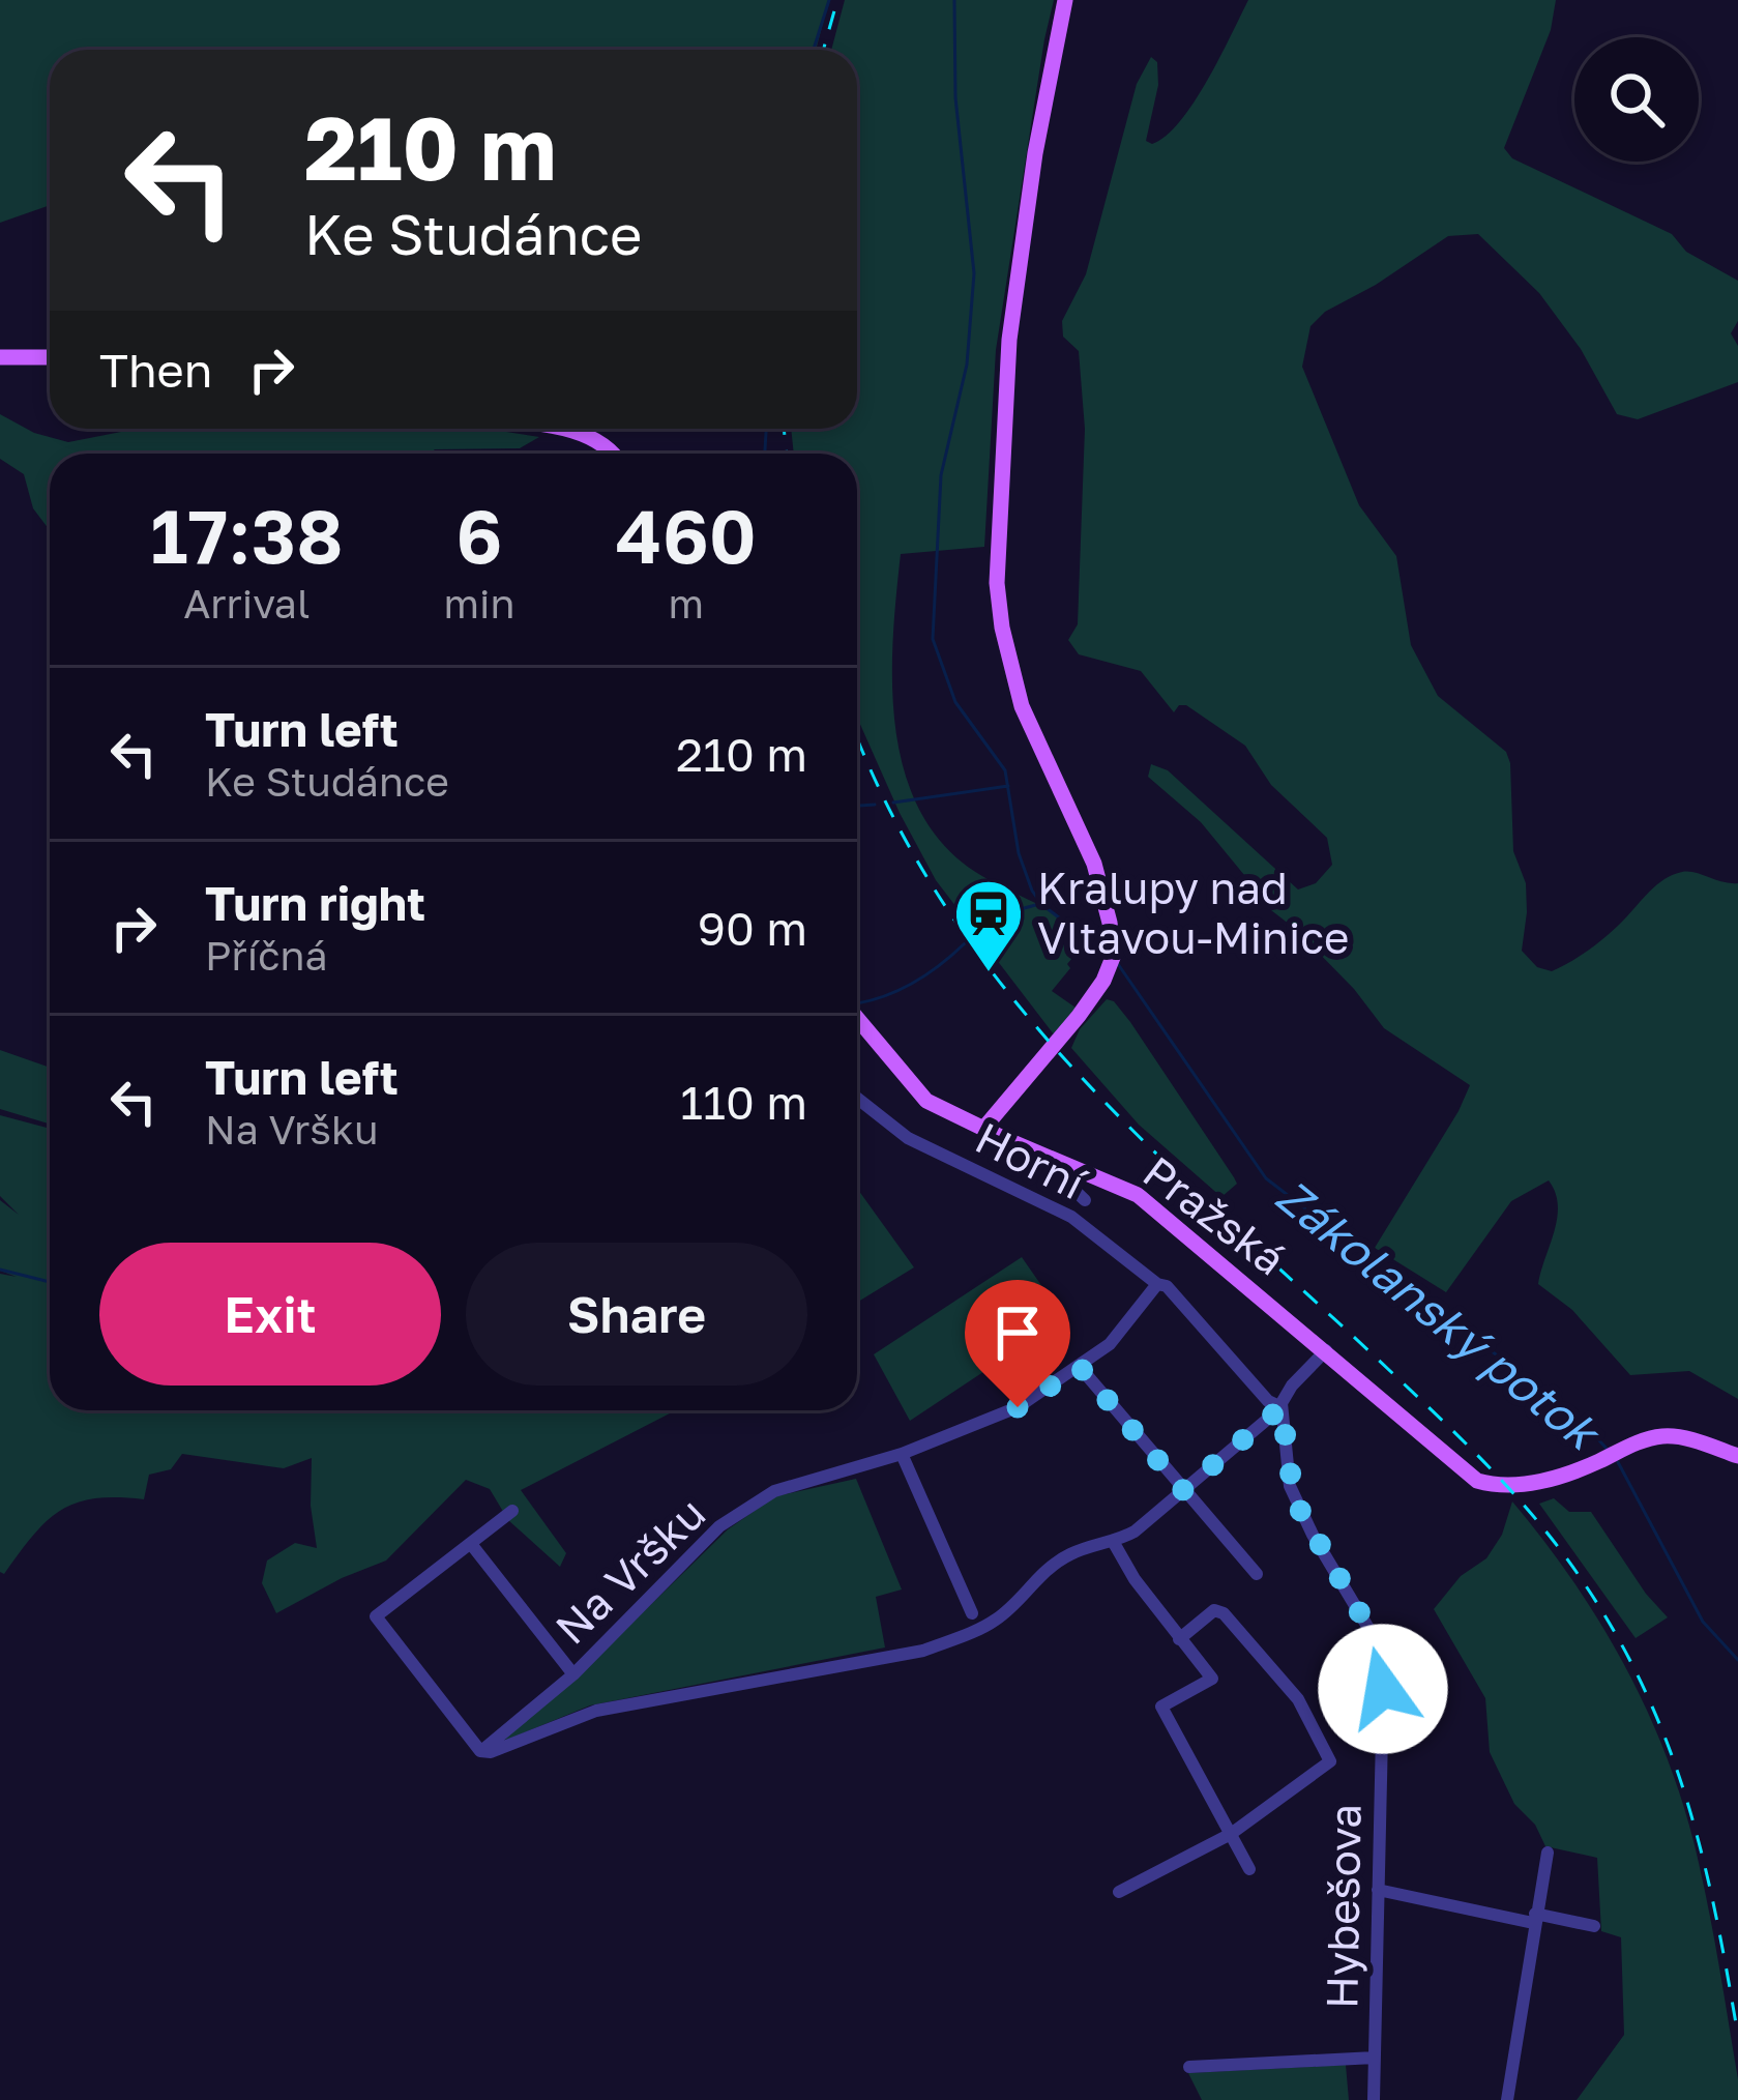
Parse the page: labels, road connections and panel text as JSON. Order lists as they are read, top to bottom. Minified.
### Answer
{"streets":{"main road":["Pražská"],"street":["Horní","Na Vršku","Hybešova"]},"crossings":[["Horní","Na Vršku"],["Horní","Hybešova"]],"water":["Zákolanský potok"],"places":{"station":["Kralupy nad Vltavou-Minice"]},"page":{"turn":["210 m","Ke Studánce"],"then":"Then","eta":["17:38","Arrival","6","min","460","m"],"list":[{"name":"Turn left","note":"Ke Studánce","value":"210 m"},{"name":"Turn right","note":"Příčná","value":"90 m"},{"name":"Turn left","note":"Na Vršku","value":"110 m"}],"buttons":["Exit","Share"]}}
